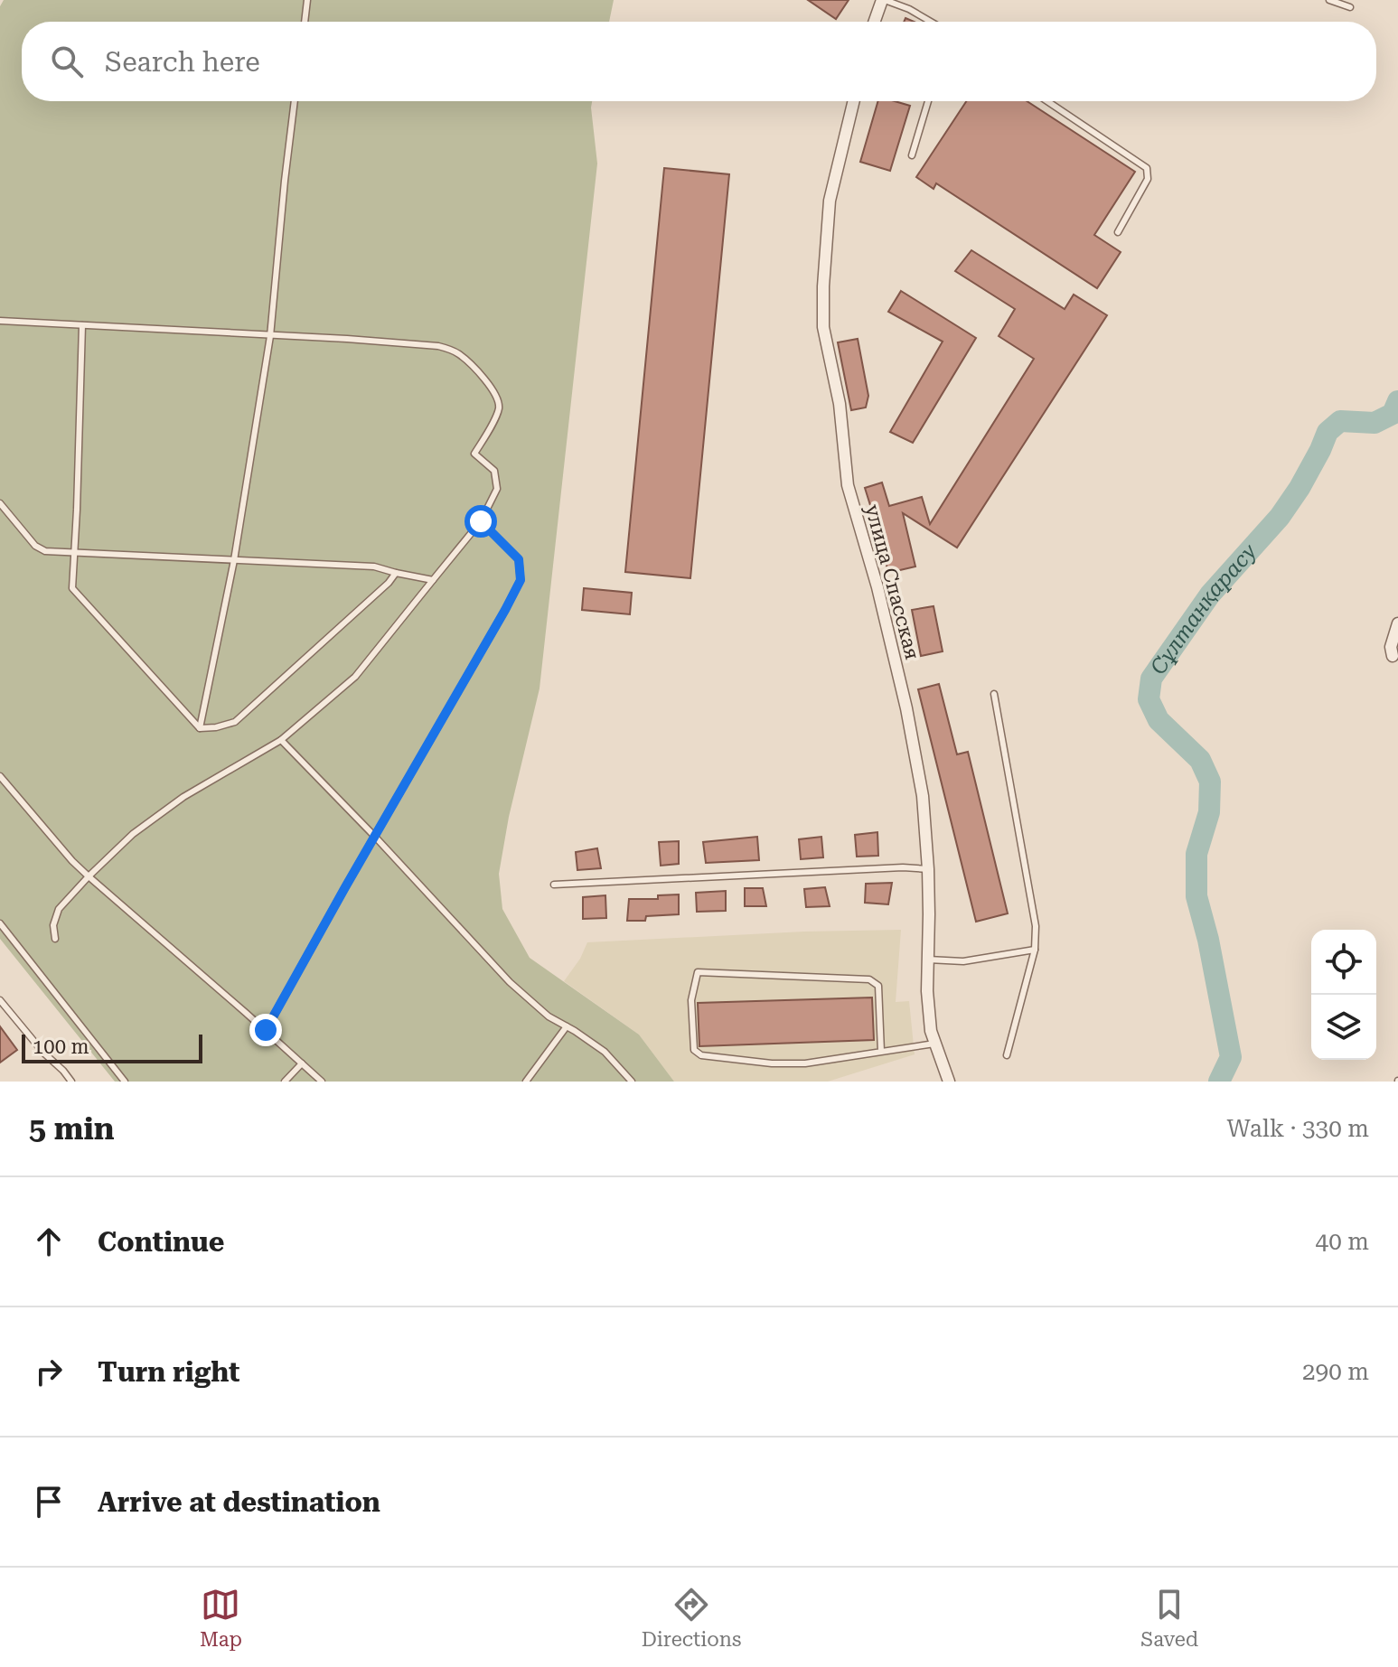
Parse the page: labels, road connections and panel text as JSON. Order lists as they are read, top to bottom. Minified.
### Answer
{"streets":{"street":["улица Спасская"]},"water":["Сұлтанқарасу"],"scale_bar":"100 m","page":{"search":"Search here","scale":"100 m","heading":["5 min","Walk · 330 m"],"list":[["Continue","40 m"],["Turn right","290 m"],"Arrive at destination"],"nav":["Map","Directions","Saved"]}}
